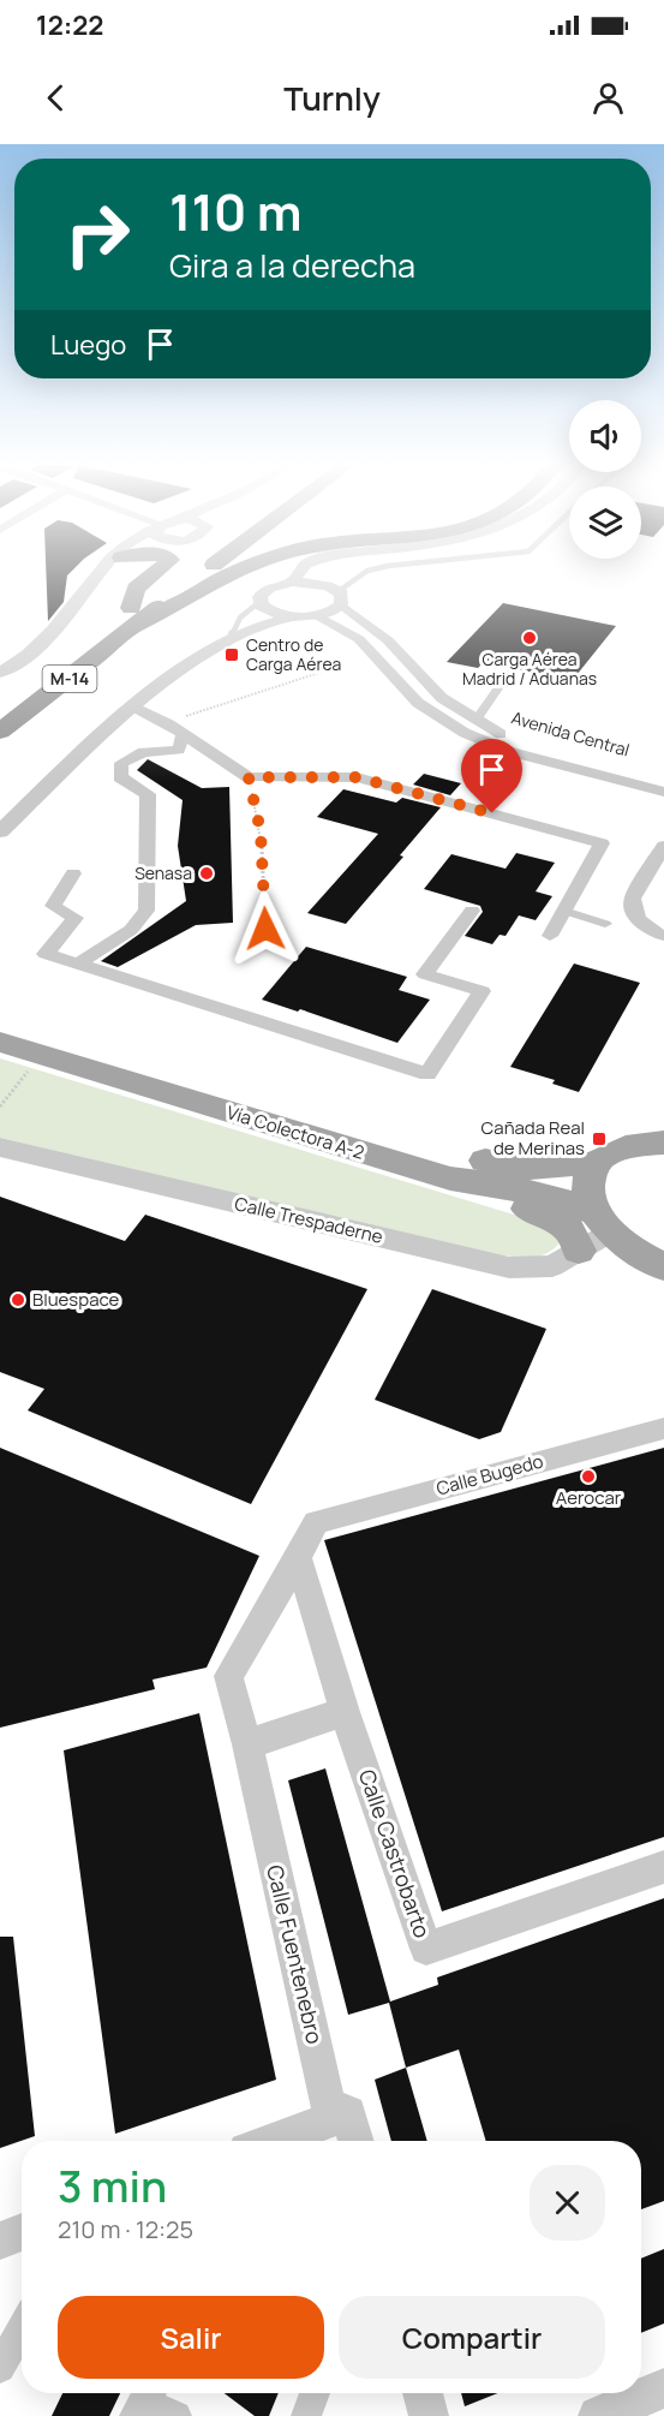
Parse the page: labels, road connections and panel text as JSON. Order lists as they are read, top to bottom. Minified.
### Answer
{"streets":{"highway":["M-14"],"main road":["Vía Colectora A-2"],"street":["Avenida Central","Calle Trespaderne","Calle Bugedo","Calle Castrobarto","Calle Fuentenebro"]},"crossings":[["Vía Colectora A-2","Calle Trespaderne"],["Calle Bugedo","Calle Castrobarto"],["Calle Bugedo","Calle Fuentenebro"],["Calle Castrobarto","Calle Fuentenebro"]],"places":{"other":["Carga Aérea Madrid / Aduanas","Senasa","Bluespace","Aerocar"],"transit":["Centro de Carga Aérea","Cañada Real de Merinas"]},"page":{"status":"12:22","header":"Turnly","turn":["110 m","Gira a la derecha"],"then":"Luego","heading":["3 min","210 m · 12:25"],"buttons":["Salir","Compartir"]}}
